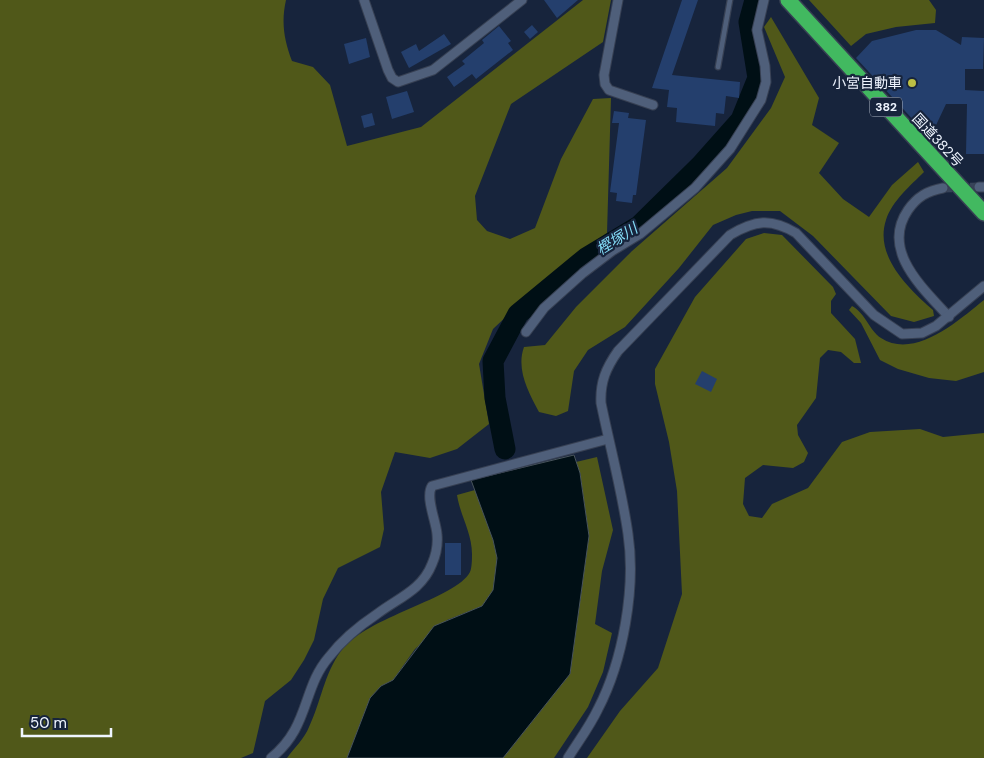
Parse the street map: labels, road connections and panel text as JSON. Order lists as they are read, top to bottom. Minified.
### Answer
{"streets":{"highway":["382","国道382号"]},"water":["樫塚川"],"places":["小宮自動車"],"scale_bar":"50 m"}
